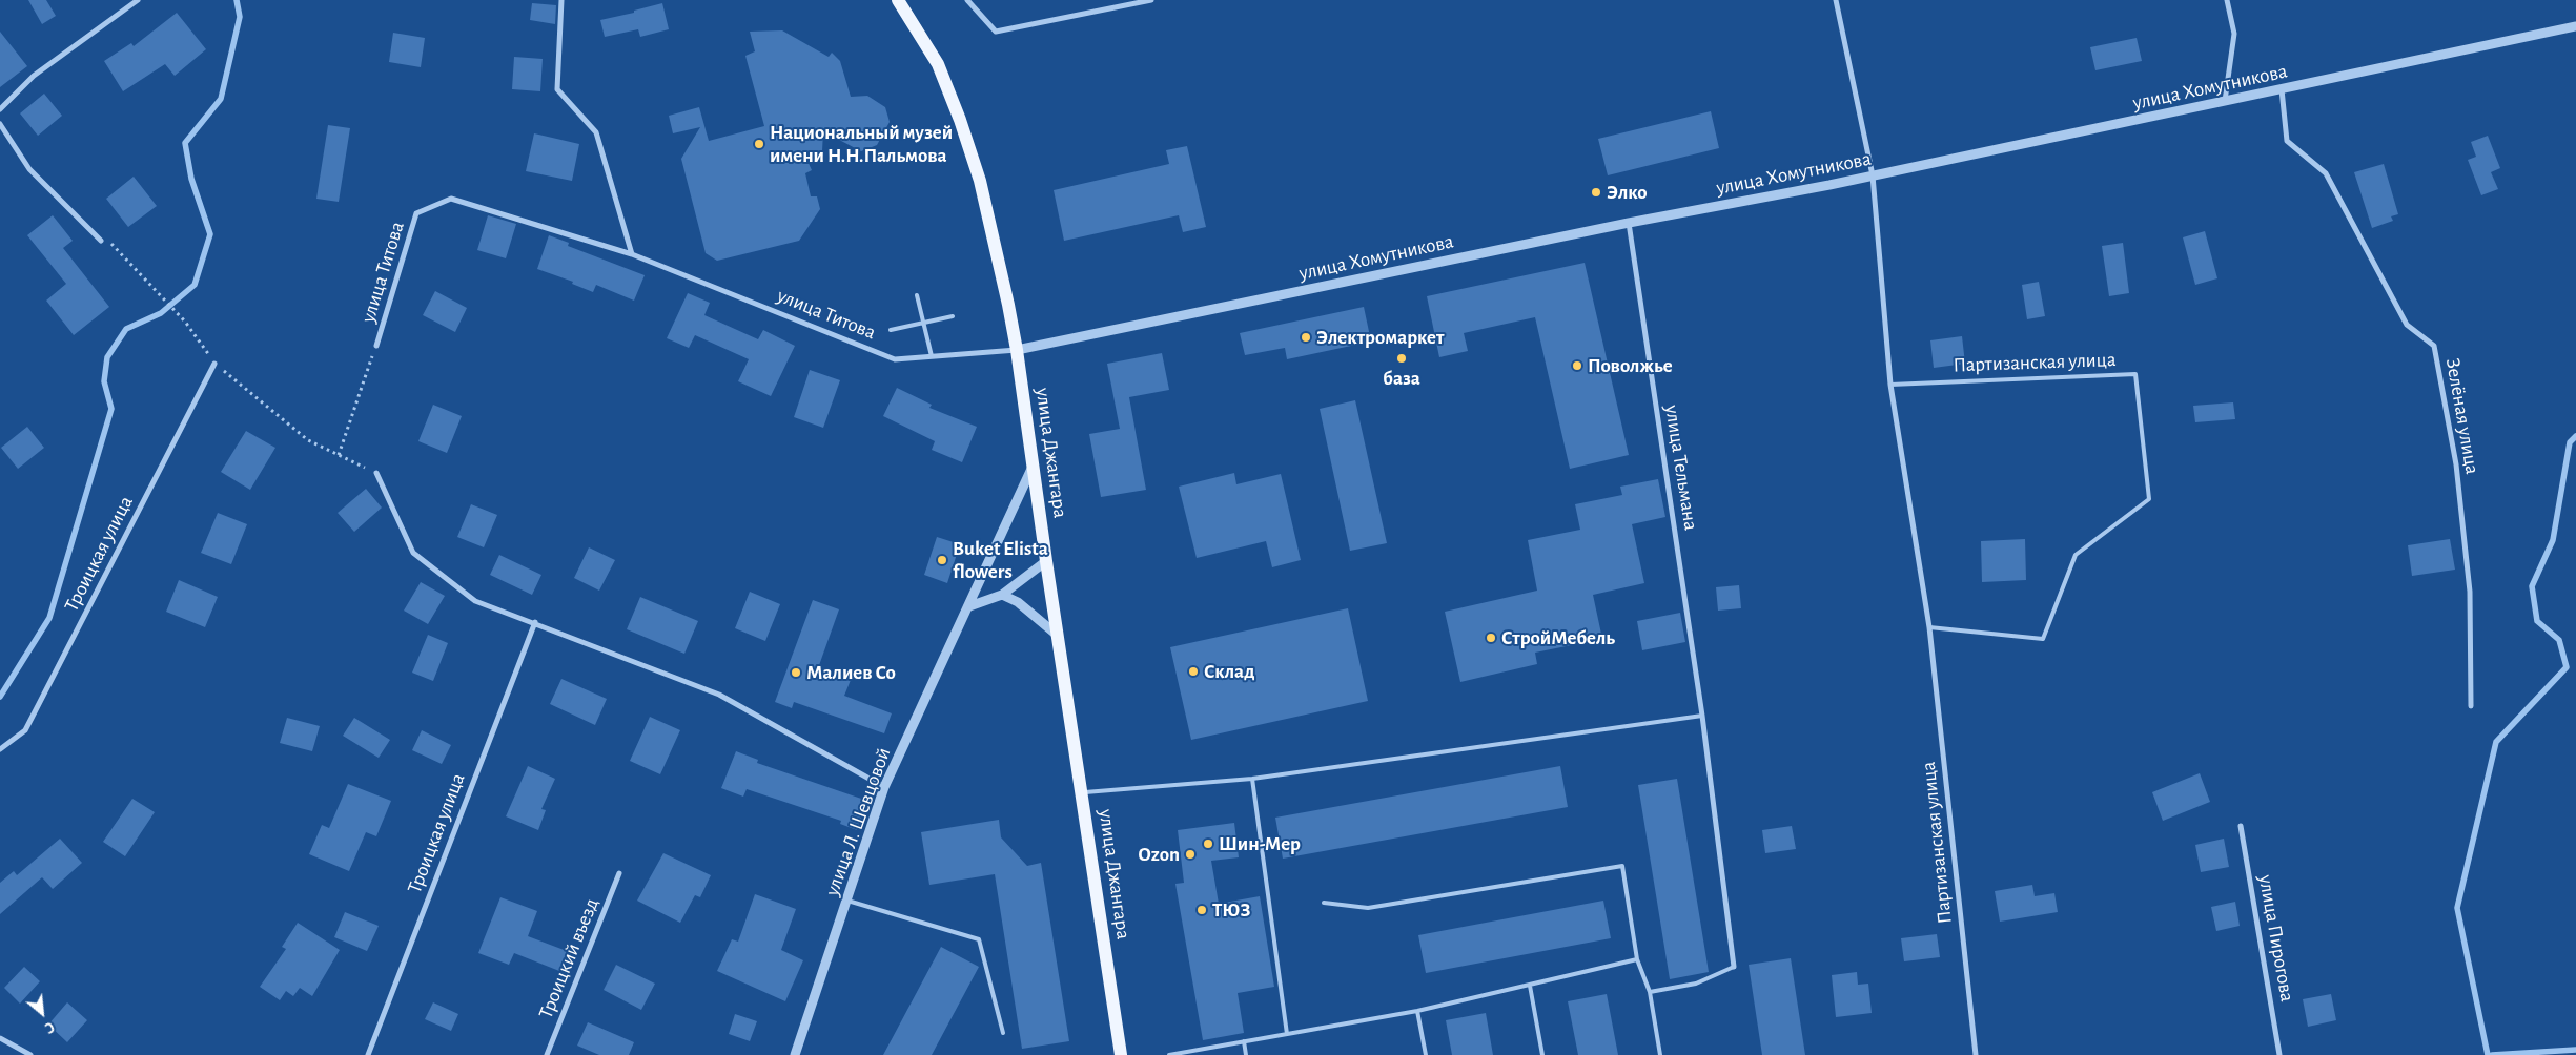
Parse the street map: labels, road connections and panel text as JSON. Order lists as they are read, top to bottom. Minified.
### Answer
{"streets":{"main road":["улица Джангара"],"street":["улица Хомутникова","улица Титова","Партизанская улица","Зелёная улица","улица Тельмана","Троицкая улица","улица Л. Шевцовой","улица Пирогова","Троицкий въезд"]},"crossings":[["улица Хомутникова","улица Титова"],["улица Хомутникова","Партизанская улица"],["улица Хомутникова","Зелёная улица"],["улица Хомутникова","улица Джангара"],["улица Хомутникова","улица Тельмана"],["улица Титова","улица Джангара"],["улица Джангара","улица Л. Шевцовой"]],"places":["Национальный музей имени Н.Н.Пальмова","Элко","Электромаркет","база","Поволжье","Buket Elista flowers","СтройМебель","Склад","Малиев Со","Шин-Мер","Ozon","ТЮЗ"],"north":"bottom right"}
